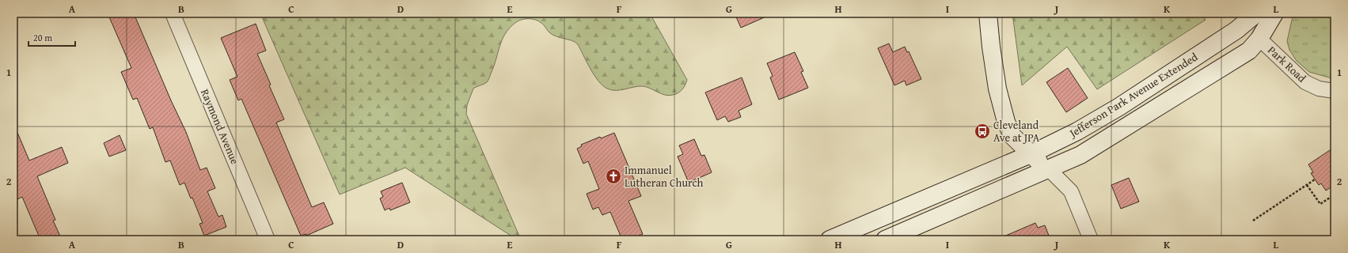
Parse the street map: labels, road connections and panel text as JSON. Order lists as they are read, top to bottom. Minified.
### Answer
{"streets":{"street":["Park Road","Jefferson Park Avenue Extended","Raymond Avenue"]},"crossings":[["Park Road","Jefferson Park Avenue Extended"]],"places":{"bus stop":["Cleveland Ave at JPA"],"church":["Immanuel Lutheran Church"]},"scale_bar":"20 m","grid":{"columns":["A","B","C","D","E","F","G","H","I","J","K","L"],"rows":["1","2"]}}
